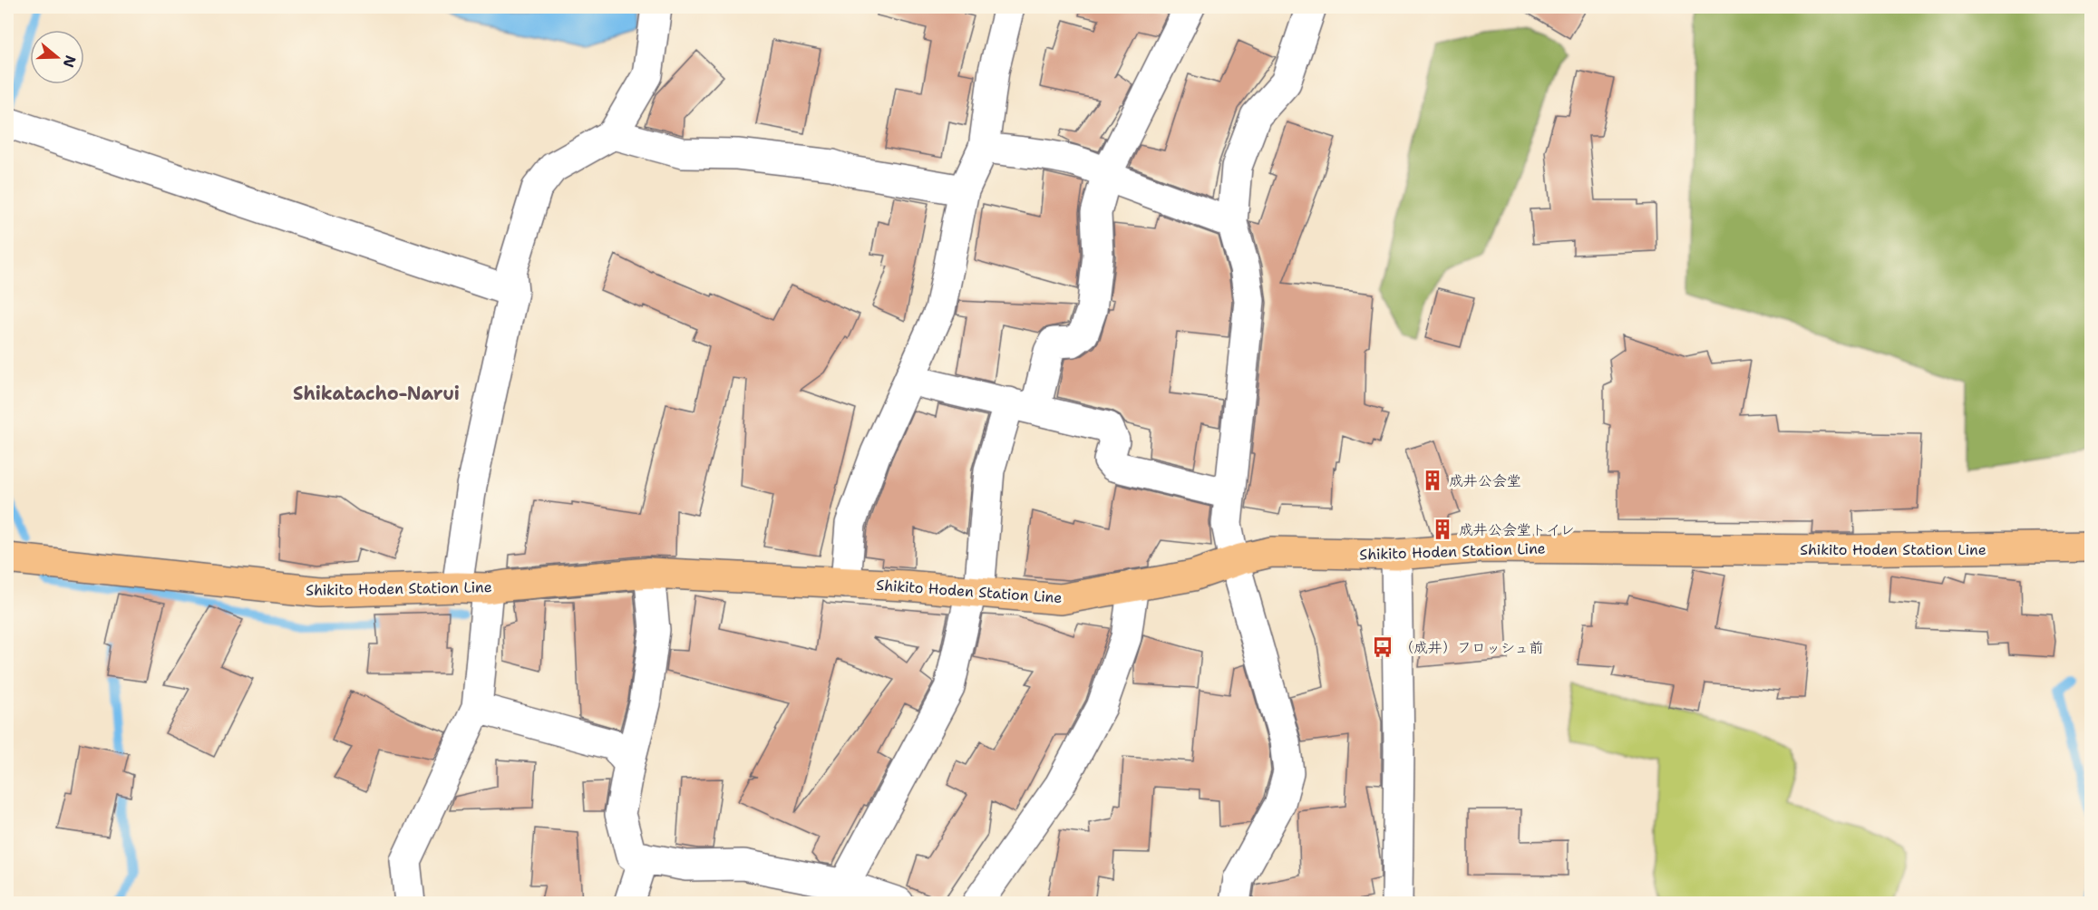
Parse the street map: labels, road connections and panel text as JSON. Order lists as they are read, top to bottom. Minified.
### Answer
{"streets":{"main road":["Shikito Hoden Station Line"]},"districts":["Shikatacho-Narui"],"places":{"building":["成井公会堂","成井公会堂トイレ"],"bus stop":["（成井）フロッシュ前"]},"north":"right"}
